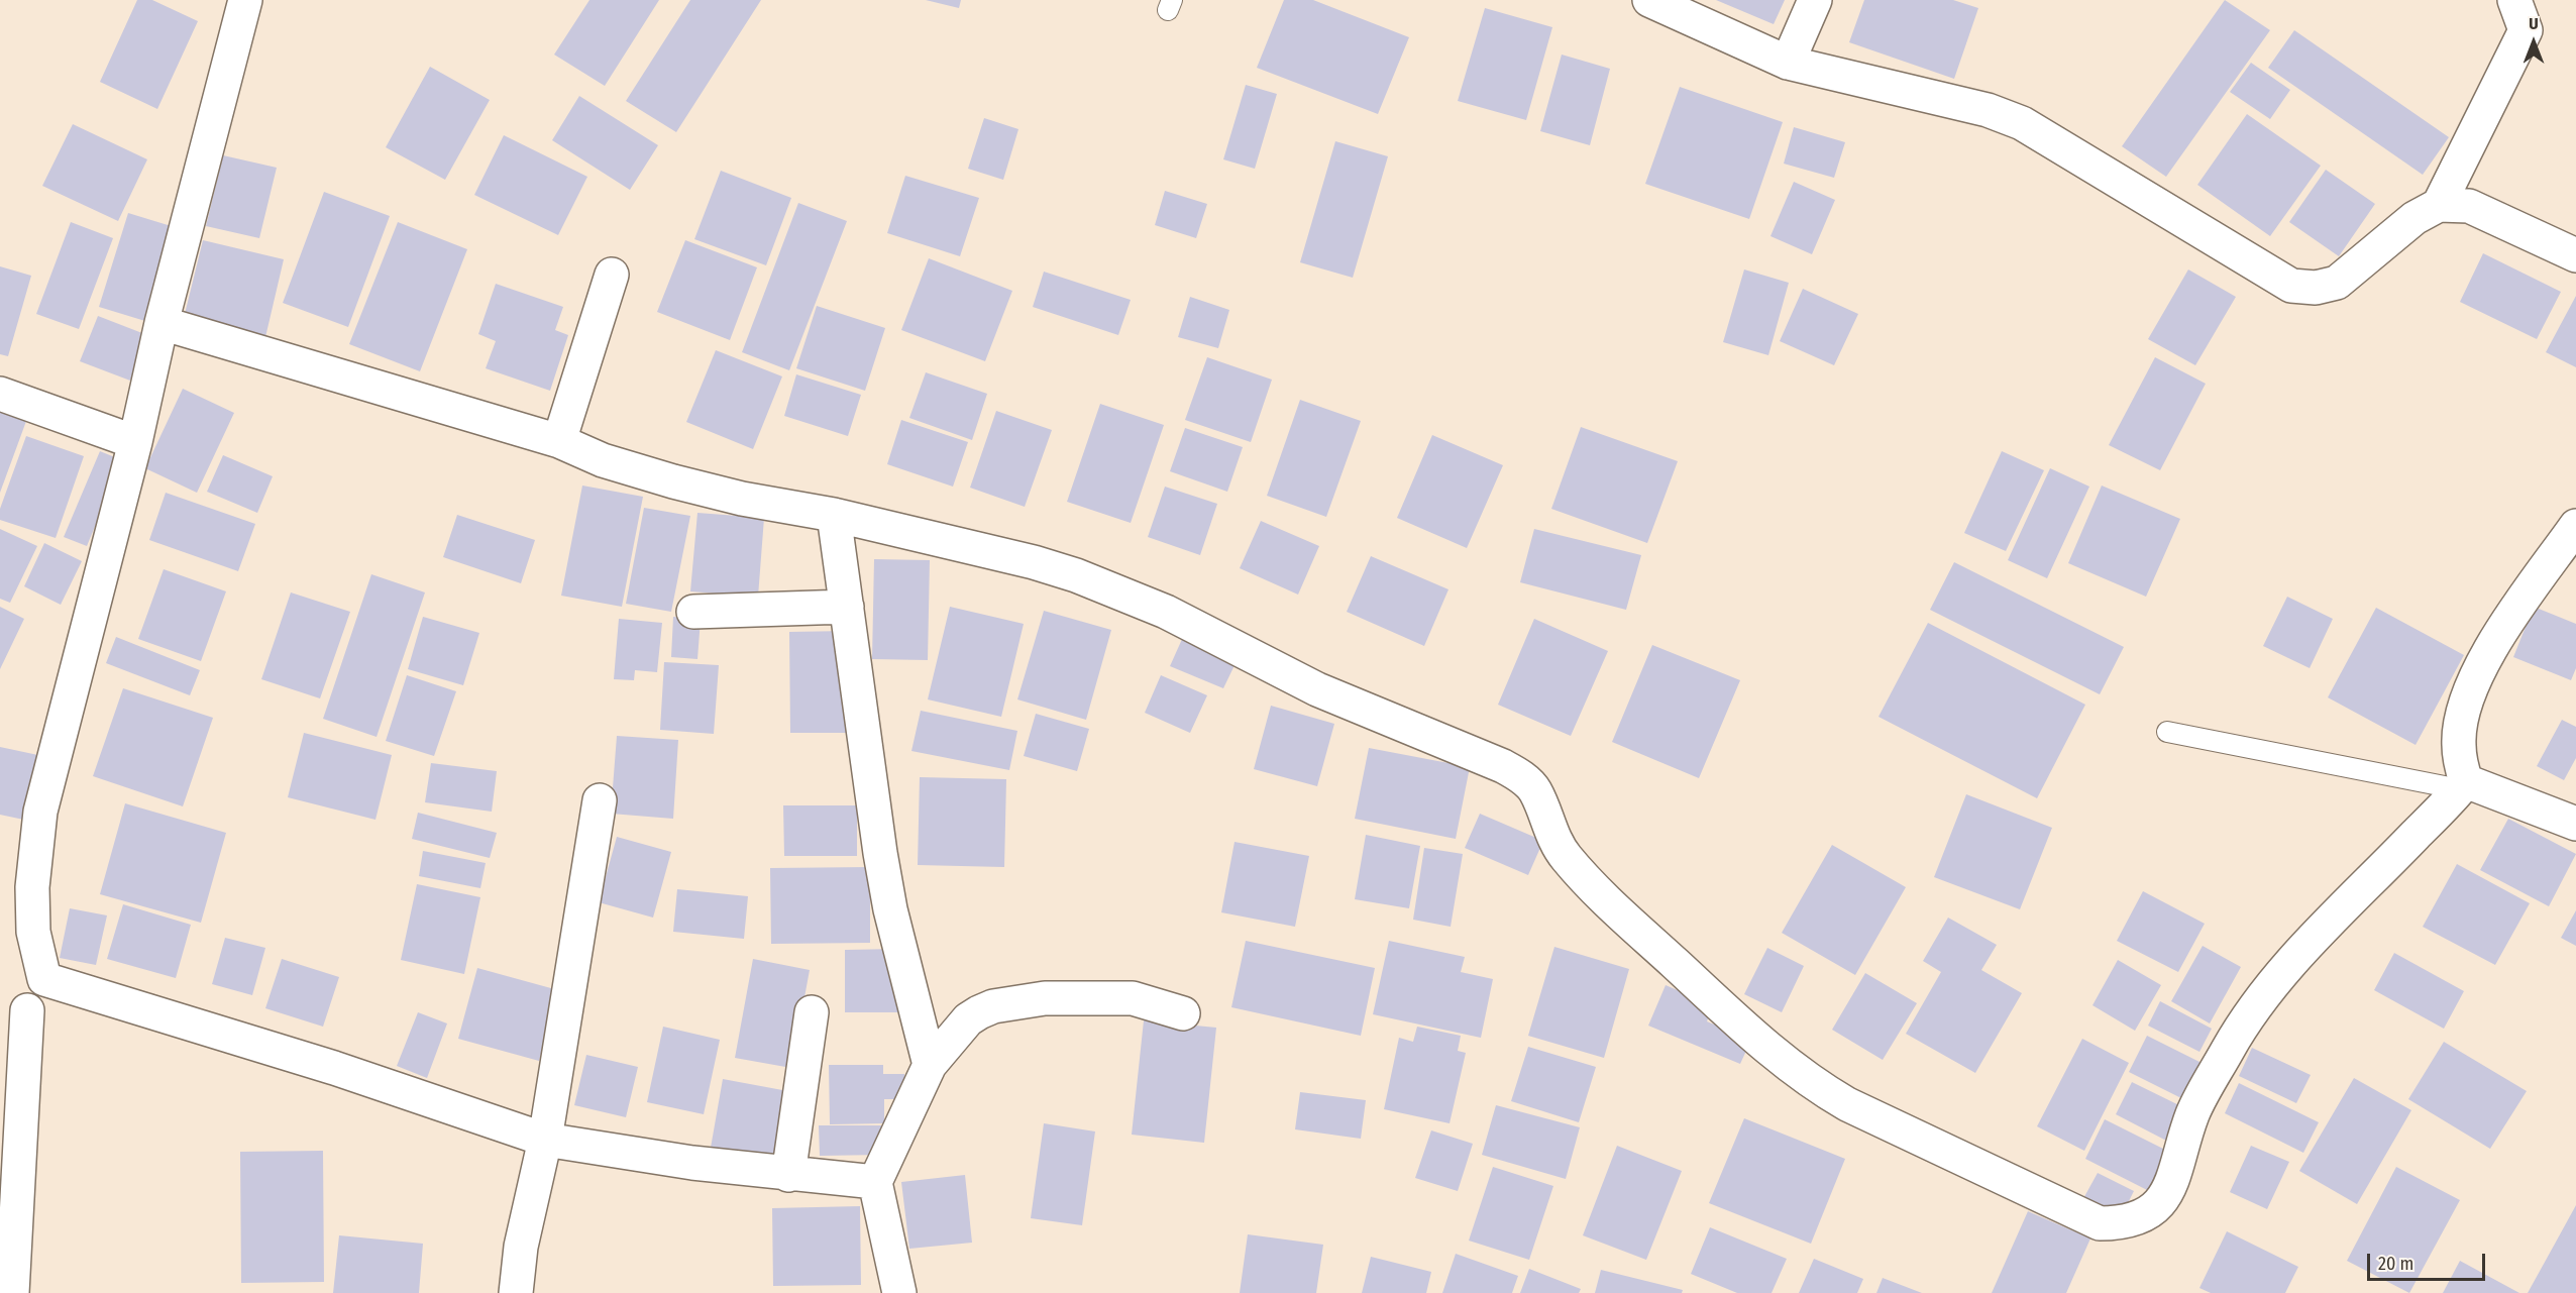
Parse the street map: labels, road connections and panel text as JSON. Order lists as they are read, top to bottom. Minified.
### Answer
{"scale_bar":"20 m","north":"top"}
